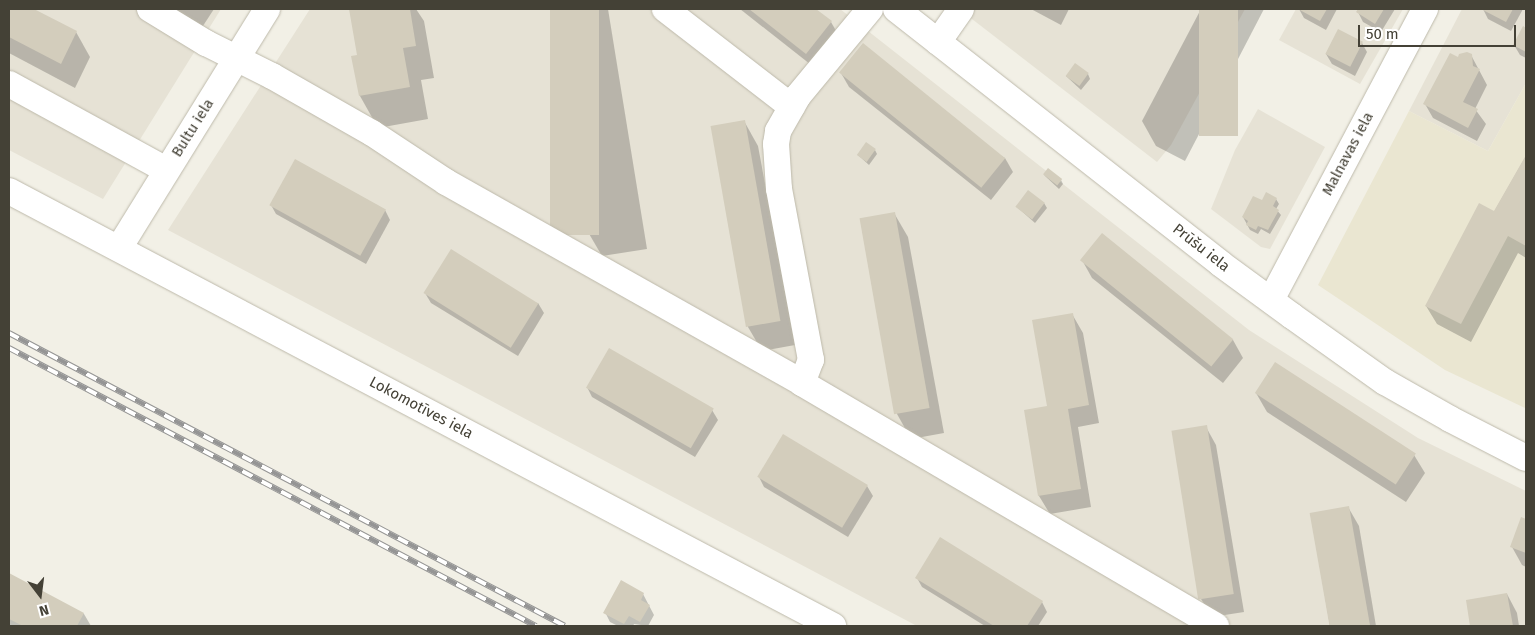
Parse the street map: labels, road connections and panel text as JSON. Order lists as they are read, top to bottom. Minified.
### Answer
{"streets":{"street":["Bultu iela","Malnavas iela","Prūšu iela","Lokomotīves iela"]},"crossings":[["Bultu iela","Lokomotīves iela"],["Malnavas iela","Prūšu iela"]],"scale_bar":"50 m","north":"bottom"}
